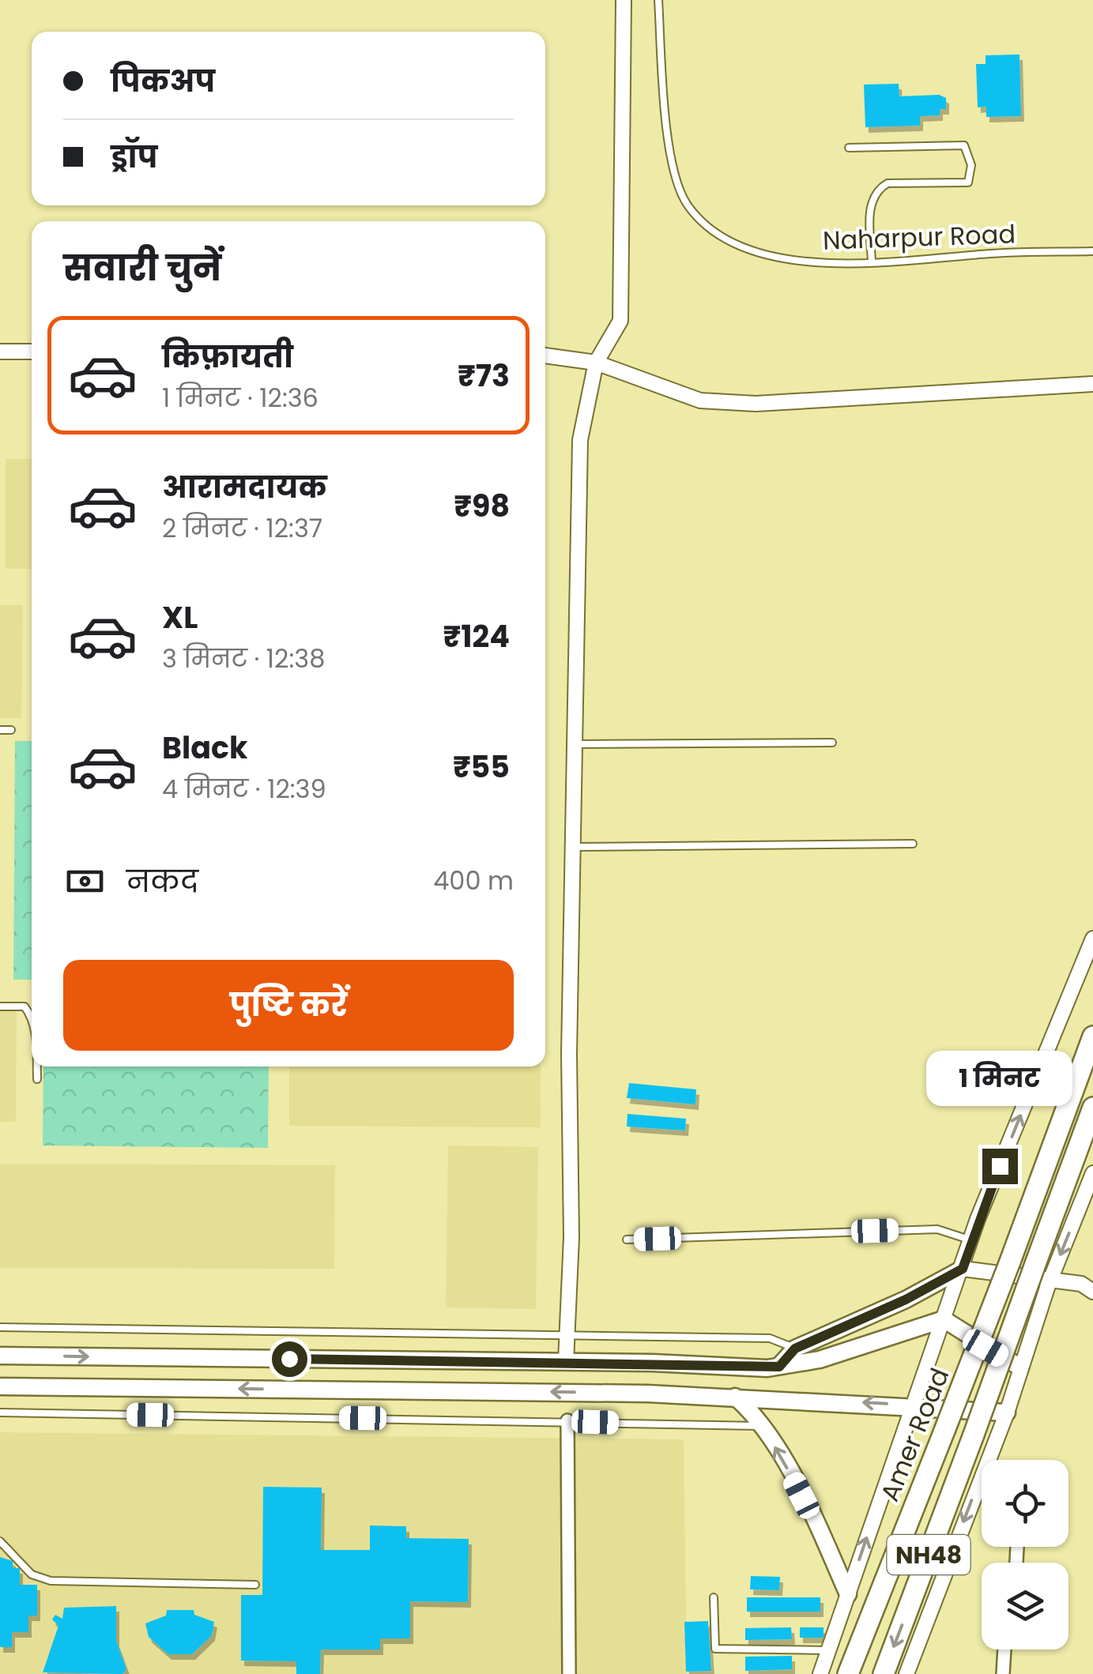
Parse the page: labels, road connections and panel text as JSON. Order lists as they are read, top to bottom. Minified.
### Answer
{"streets":{"highway":["Amer Road","NH48"],"lane":["Naharpur Road"]},"page":{"banner":["पिकअप","ड्रॉप"],"heading":"सवारी चुनें","list":[{"name":"किफ़ायती","note":"1 मिनट · 12:36","value":"₹73"},{"name":"आरामदायक","note":"2 मिनट · 12:37","value":"₹98"},{"name":"XL","note":"3 मिनट · 12:38","value":"₹124"},{"name":"Black","note":"4 मिनट · 12:39","value":"₹55"}],"pay":["नकद","400 m"],"buttons":"पुष्टि करें","bubble":"1 मिनट"}}
